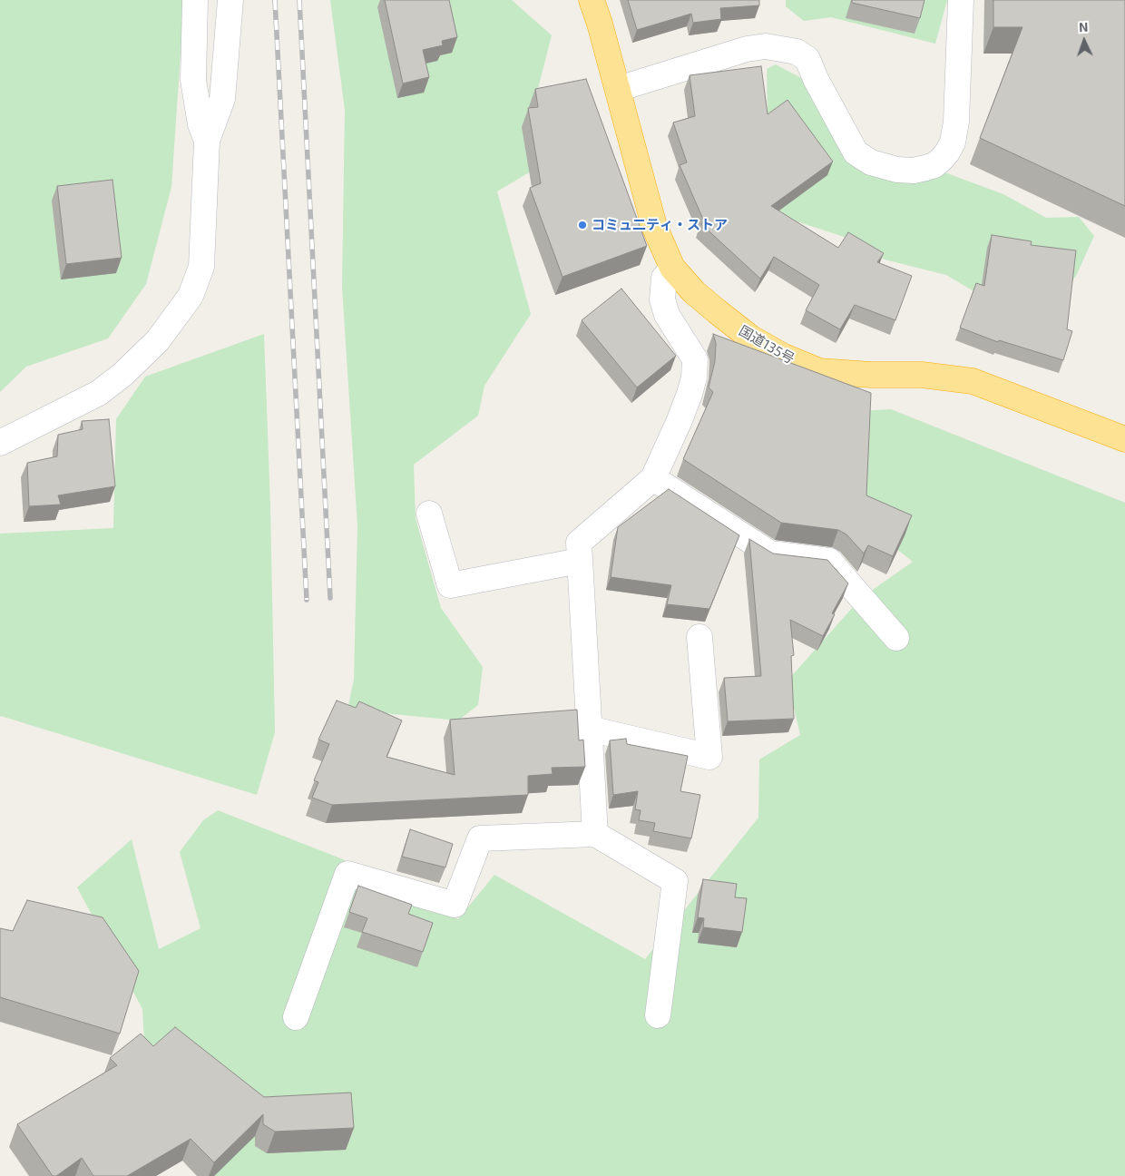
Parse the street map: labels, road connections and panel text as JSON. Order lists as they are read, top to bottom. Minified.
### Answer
{"streets":{"highway":["国道135号"]},"places":["コミュ二ティ・ストア"],"north":"top"}
